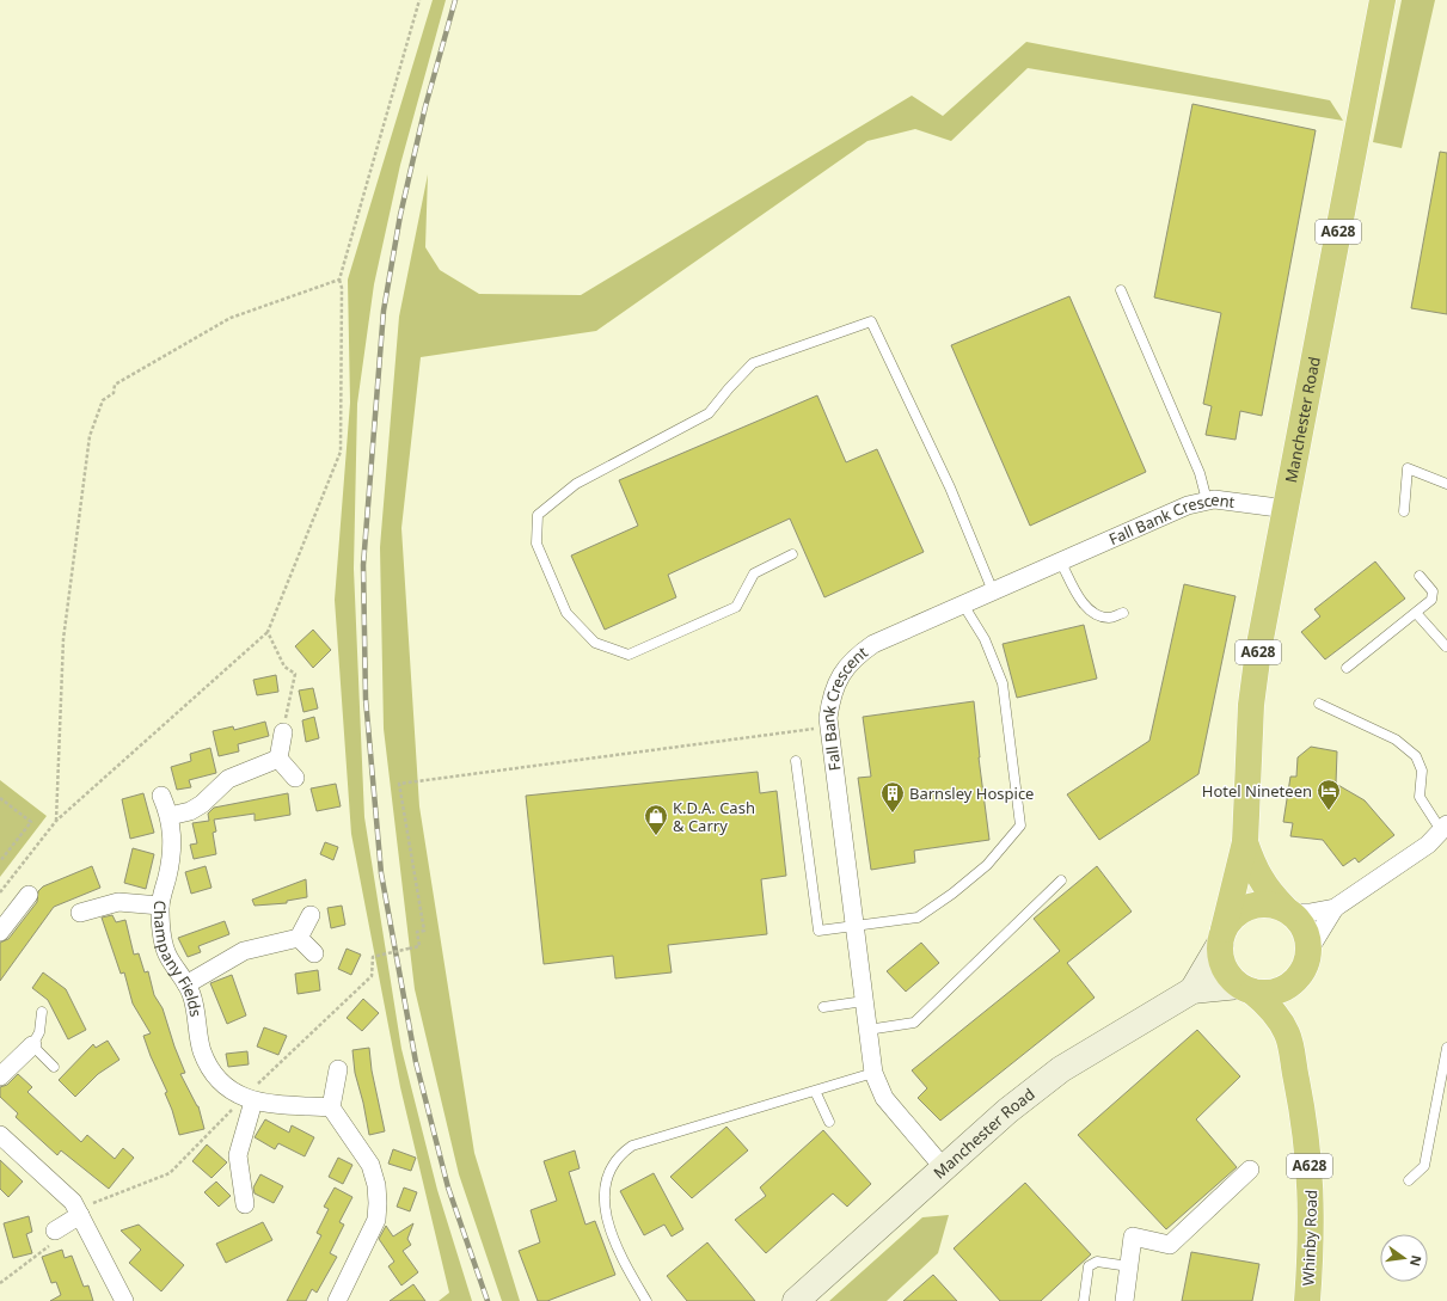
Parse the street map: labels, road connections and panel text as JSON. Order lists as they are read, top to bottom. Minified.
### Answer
{"streets":{"highway":["A628","Manchester Road","Whinby Road"],"street":["Fall Bank Crescent","Champany Fields"]},"crossings":[["Manchester Road","Fall Bank Crescent"],["Manchester Road","Whinby Road"]],"places":{"hotel":["Hotel Nineteen"],"building":["Barnsley Hospice"],"shop":["K.D.A. Cash & Carry"]},"north":"right"}
